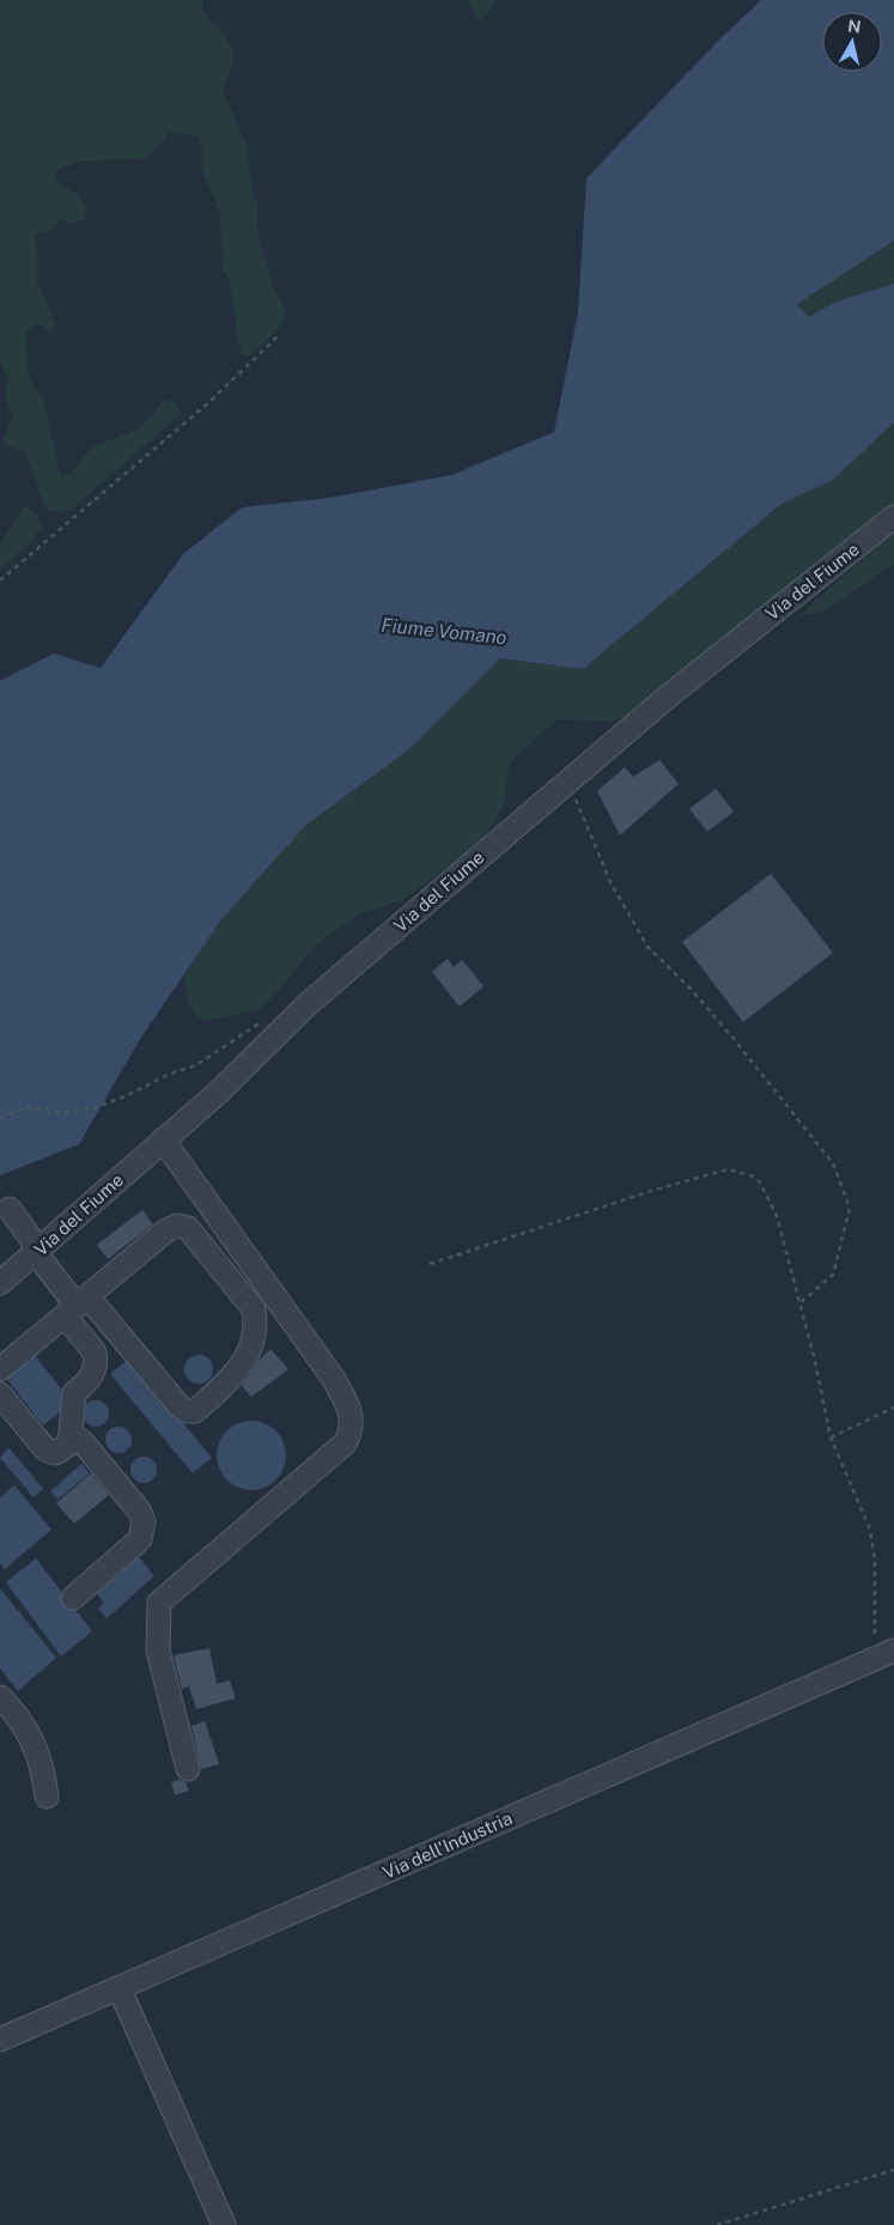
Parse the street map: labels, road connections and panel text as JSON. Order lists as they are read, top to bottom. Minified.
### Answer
{"streets":{"street":["Via del Fiume","Via dell'Industria"]},"water":["Fiume Vomano"],"north":"top"}
